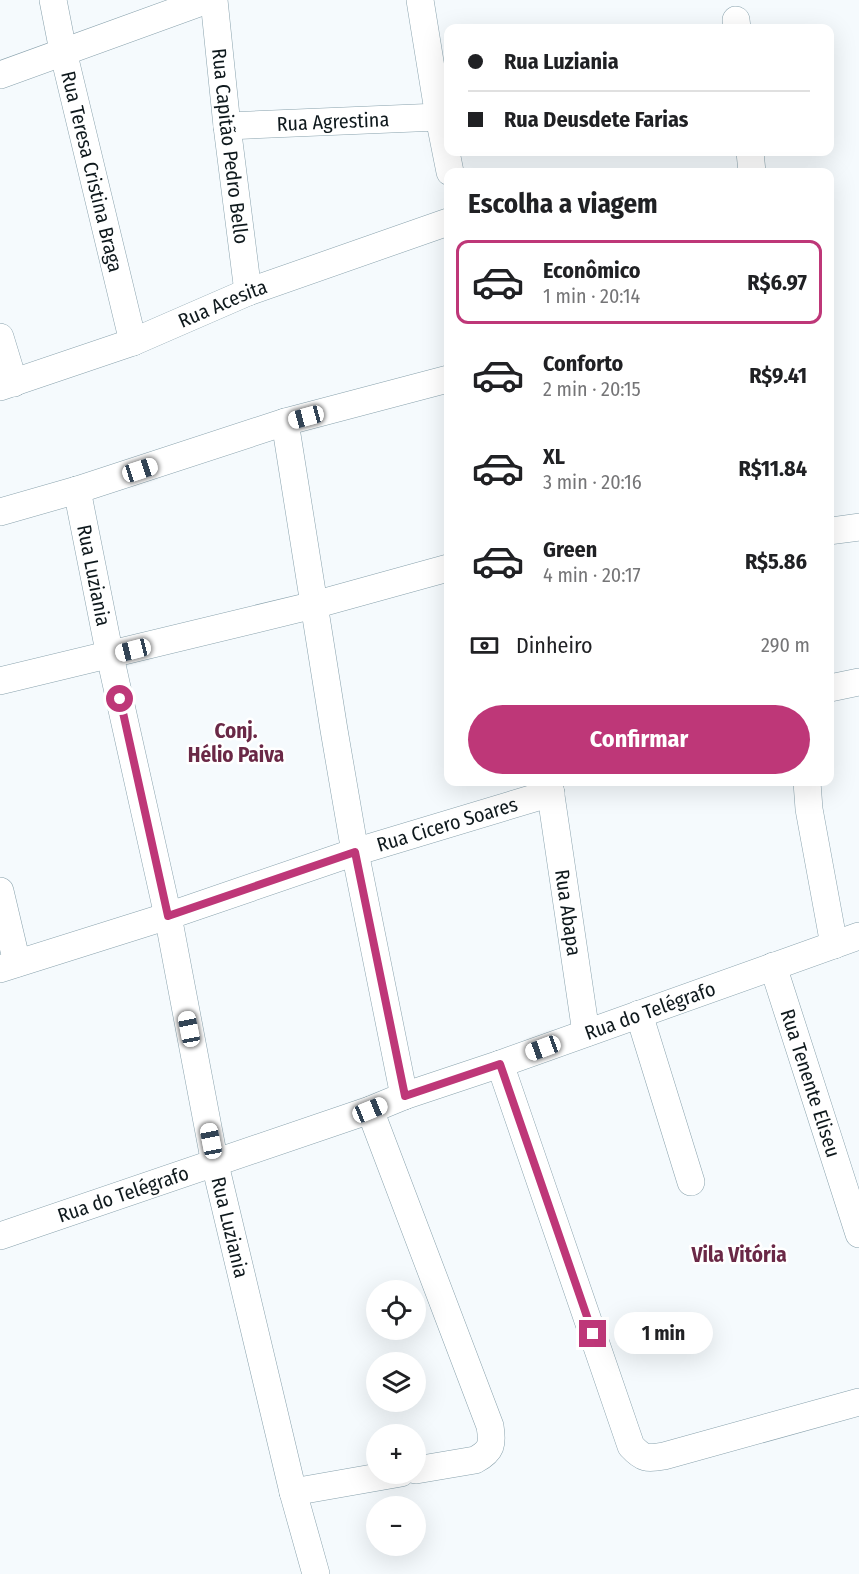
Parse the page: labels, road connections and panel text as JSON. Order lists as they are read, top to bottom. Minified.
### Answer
{"streets":{"street":["Rua Agrestina","Rua Capitão Pedro Bello","Rua Teresa Cristina Braga","Rua Acesita","Rua Luziania","Rua Cicero Soares","Rua Abapa","Rua do Telégrafo","Rua Tenente Eliseu"]},"crossings":[["Rua Agrestina","Rua Capitão Pedro Bello"],["Rua Capitão Pedro Bello","Rua Acesita"],["Rua Teresa Cristina Braga","Rua Acesita"],["Rua Luziania","Rua Cicero Soares"],["Rua Luziania","Rua do Telégrafo"],["Rua Cicero Soares","Rua Abapa"],["Rua Abapa","Rua do Telégrafo"],["Rua do Telégrafo","Rua Tenente Eliseu"]],"districts":["Conj. Hélio Paiva","Vila Vitória"],"page":{"banner":["Rua Luziania","Rua Deusdete Farias"],"heading":"Escolha a viagem","list":[{"name":"Econômico","note":"1 min · 20:14","value":"R$6.97"},{"name":"Conforto","note":"2 min · 20:15","value":"R$9.41"},{"name":"XL","note":"3 min · 20:16","value":"R$11.84"},{"name":"Green","note":"4 min · 20:17","value":"R$5.86"}],"pay":["Dinheiro","290 m"],"buttons":"Confirmar","map_buttons":["+","−"],"bubble":"1 min"}}
